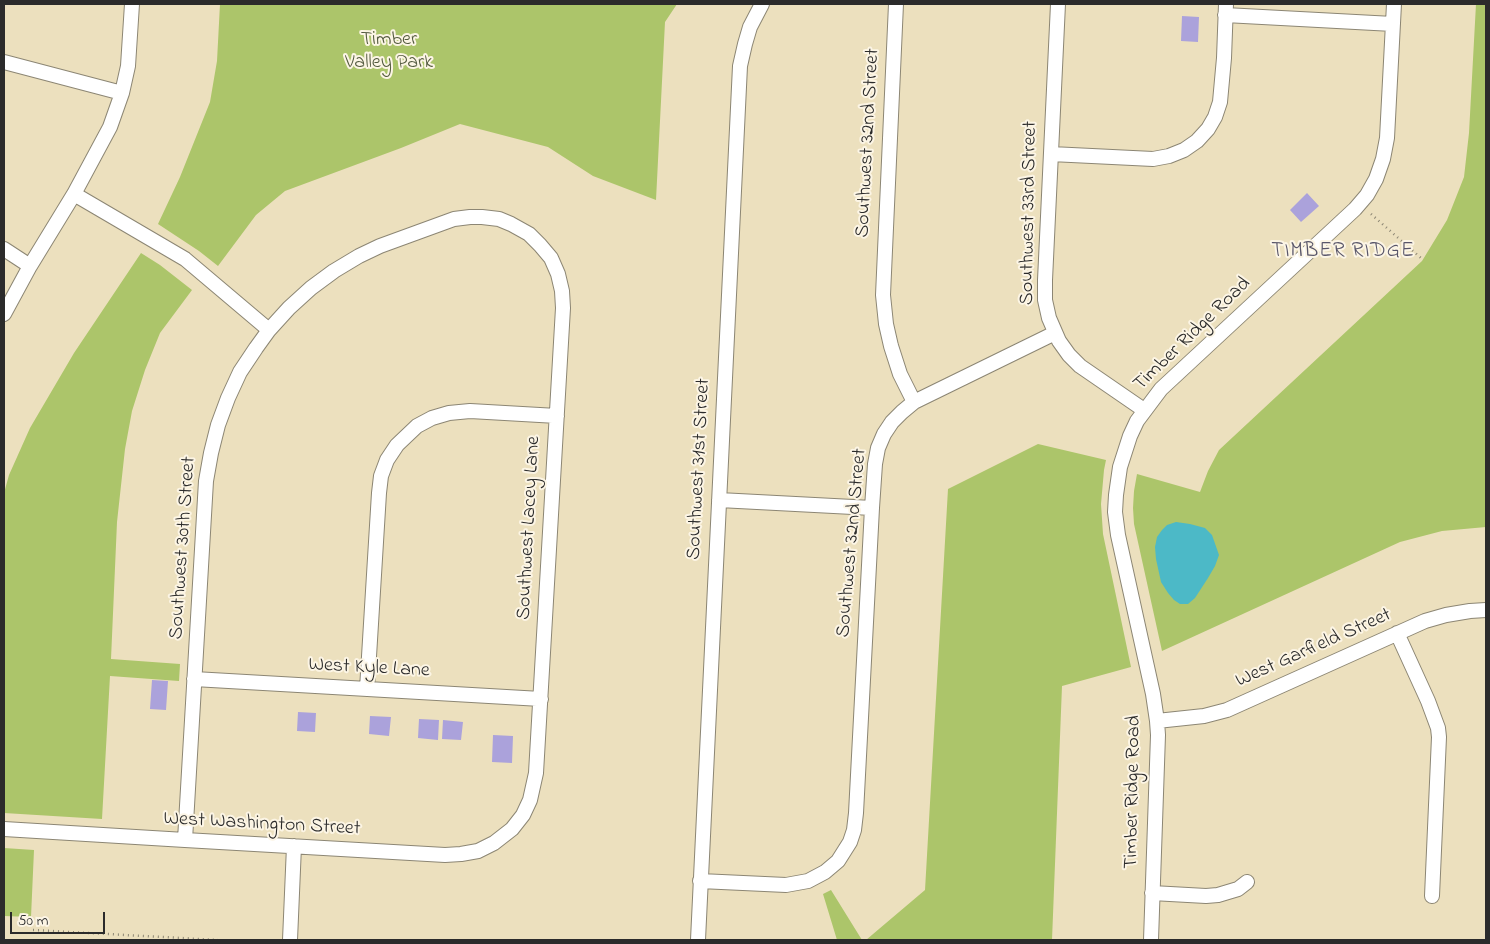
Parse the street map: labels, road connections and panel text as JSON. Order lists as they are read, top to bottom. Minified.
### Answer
{"streets":{"street":["Southwest 32nd Street","Southwest 33rd Street","Timber Ridge Road","Southwest 31st Street","Southwest Lacey Lane","Southwest 30th Street","West Garfield Street","West Kyle Lane","West Washington Street"]},"crossings":[["Southwest 32nd Street","Southwest 31st Street"],["Southwest 33rd Street","Timber Ridge Road"],["Timber Ridge Road","West Garfield Street"],["Southwest Lacey Lane","Southwest 30th Street"],["Southwest Lacey Lane","West Kyle Lane"],["Southwest Lacey Lane","West Washington Street"],["Southwest 30th Street","West Kyle Lane"],["Southwest 30th Street","West Washington Street"]],"districts":["TIMBER RIDGE"],"parks":["Timber Valley Park"],"scale_bar":"50 m"}
